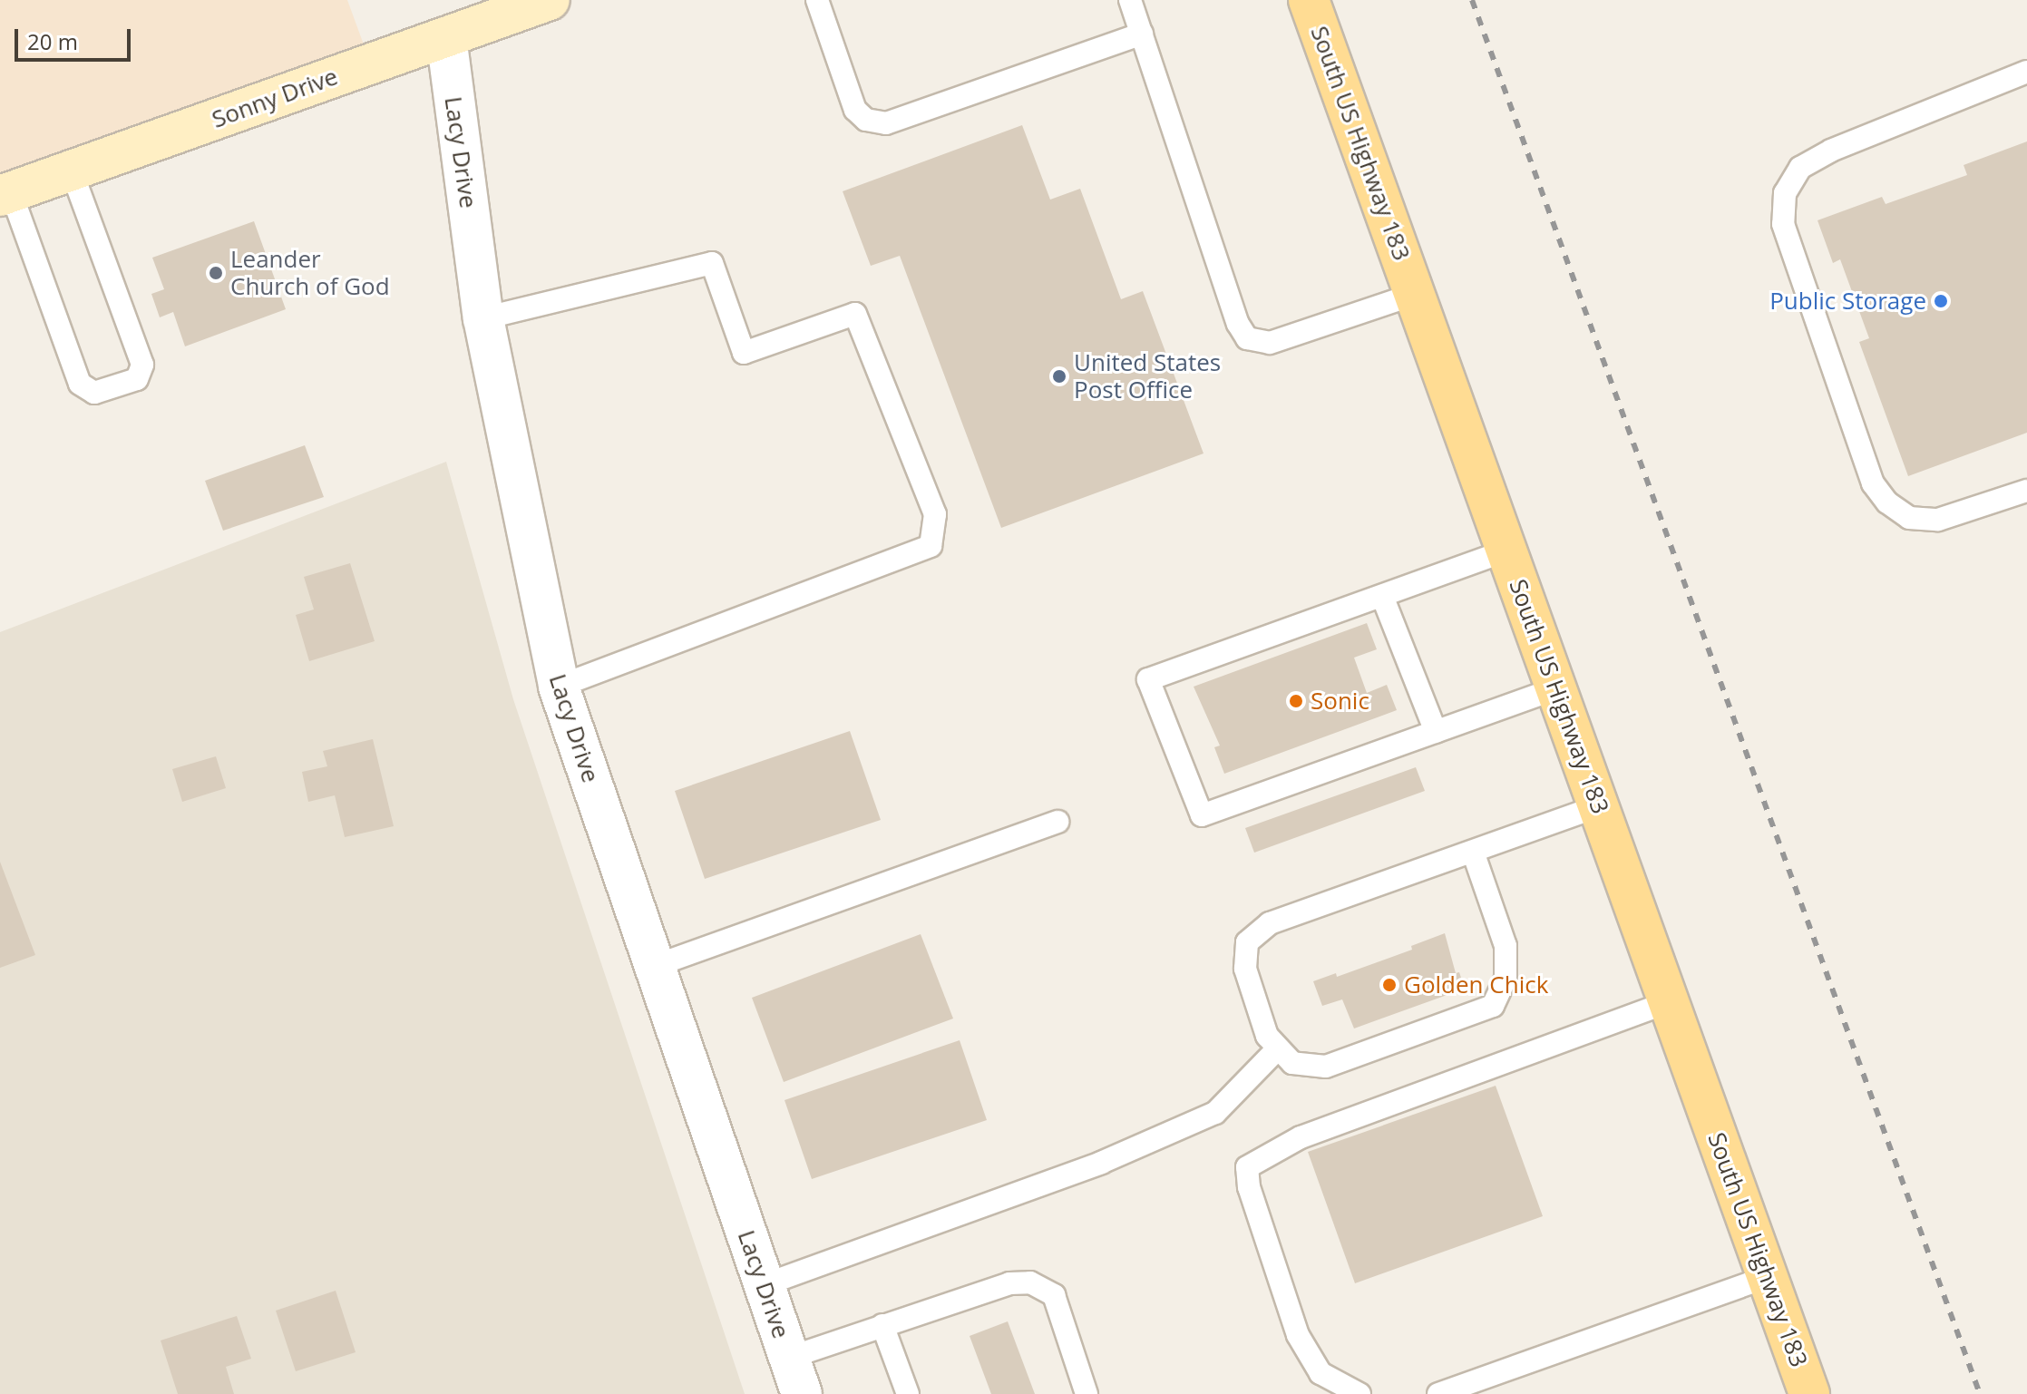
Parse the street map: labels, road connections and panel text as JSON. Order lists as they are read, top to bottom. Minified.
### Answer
{"streets":{"main road":["South US Highway 183"],"street":["Sonny Drive","Lacy Drive"]},"crossings":[["Sonny Drive","Lacy Drive"]],"places":["Leander Church of God","Public Storage","United States Post Office","Sonic","Golden Chick"],"scale_bar":"20 m"}
